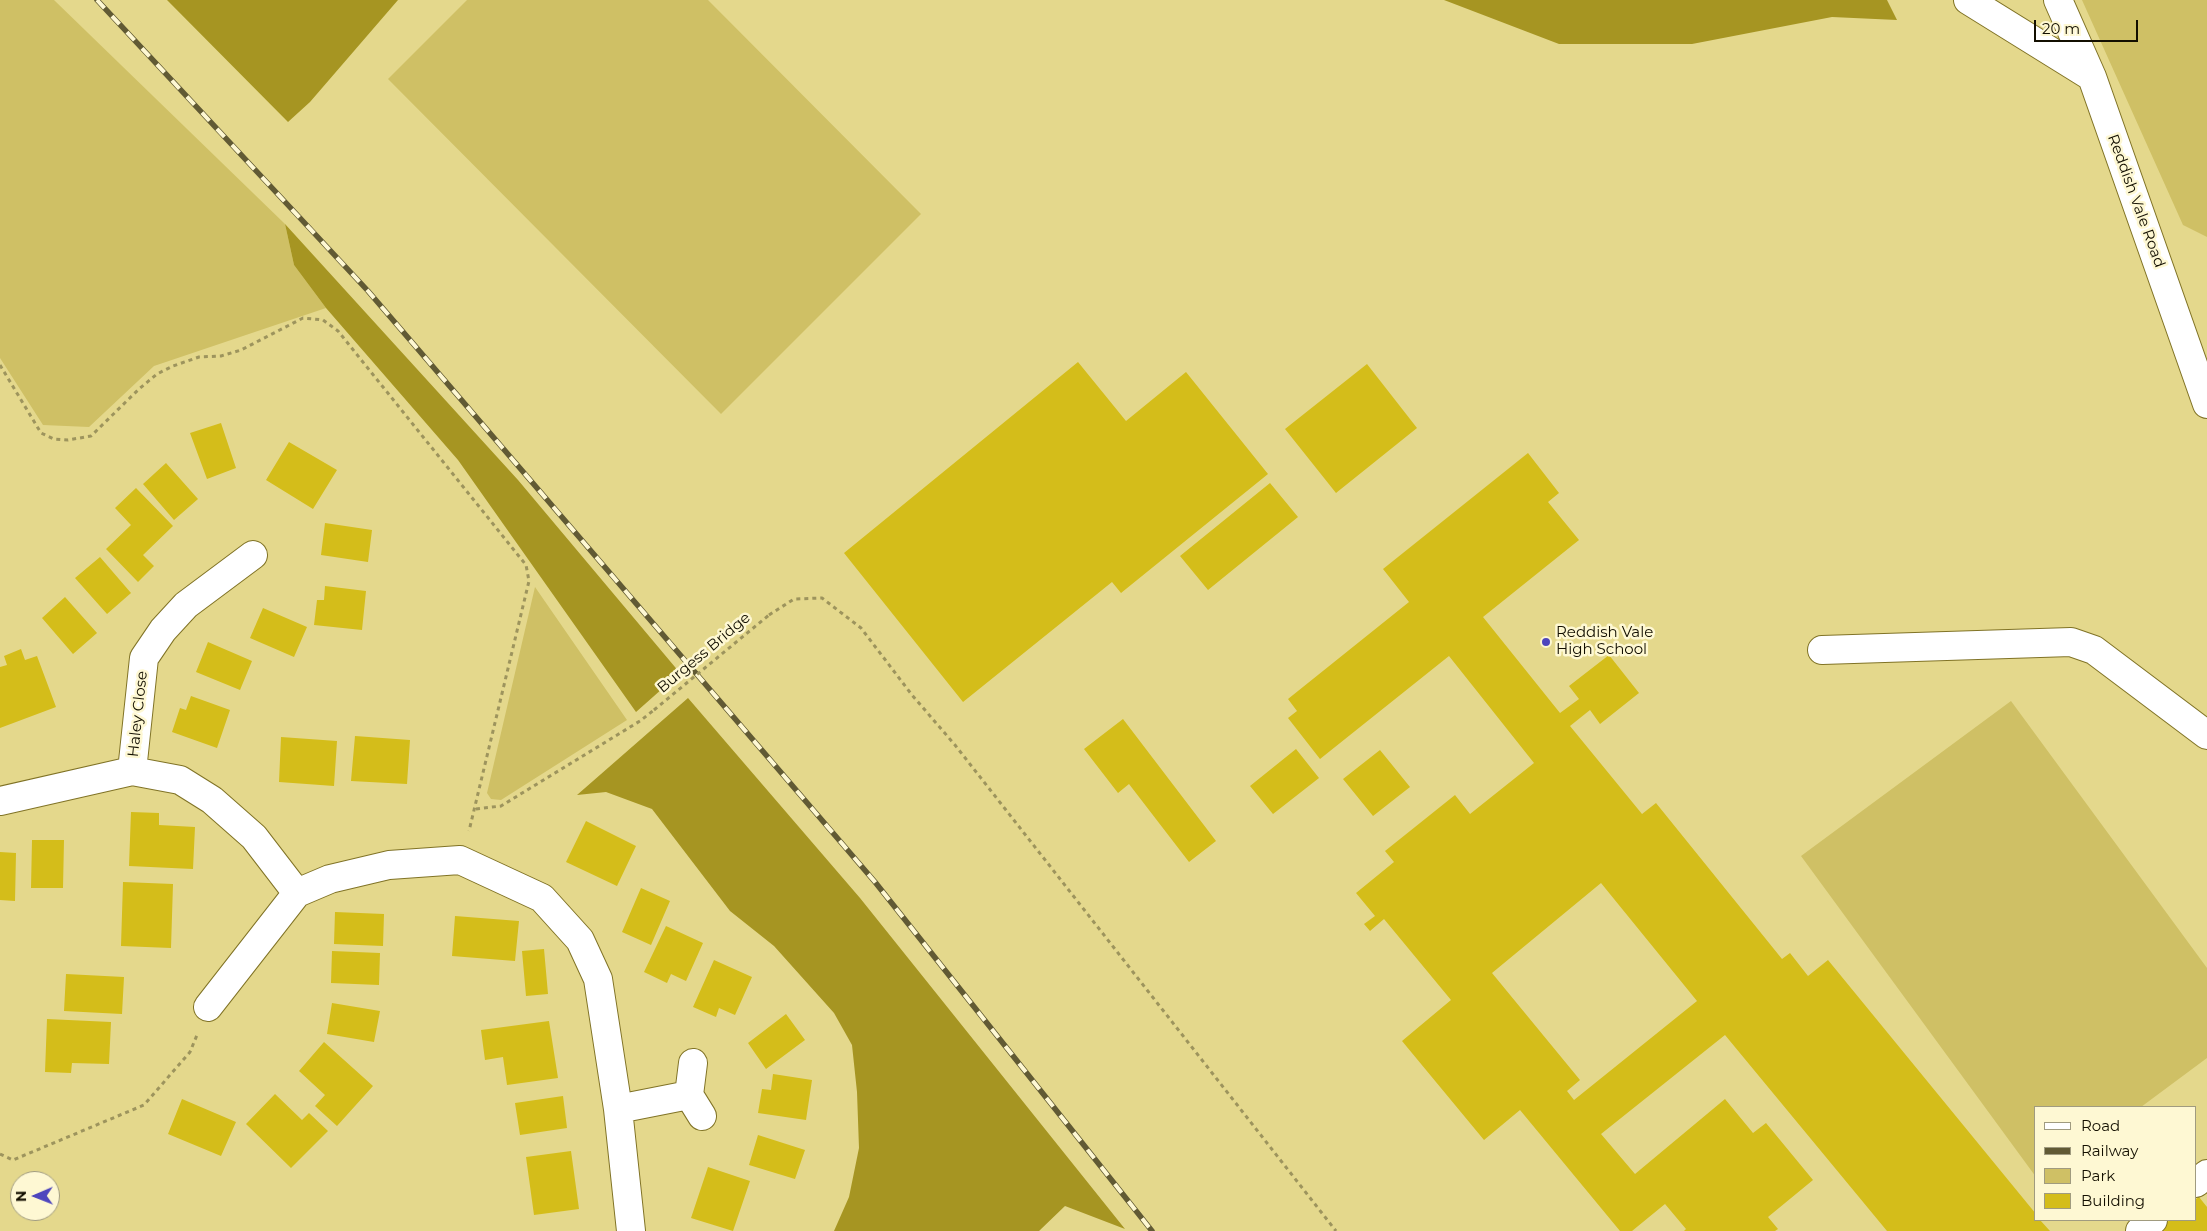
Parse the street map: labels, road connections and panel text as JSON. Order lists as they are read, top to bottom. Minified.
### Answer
{"streets":{"street":["Reddish Vale Road","Haley Close"],"path":["Burgess Bridge"]},"places":["Reddish Vale High School"],"legend":["Road","Railway","Park","Building"],"scale_bar":"20 m","north":"left"}
